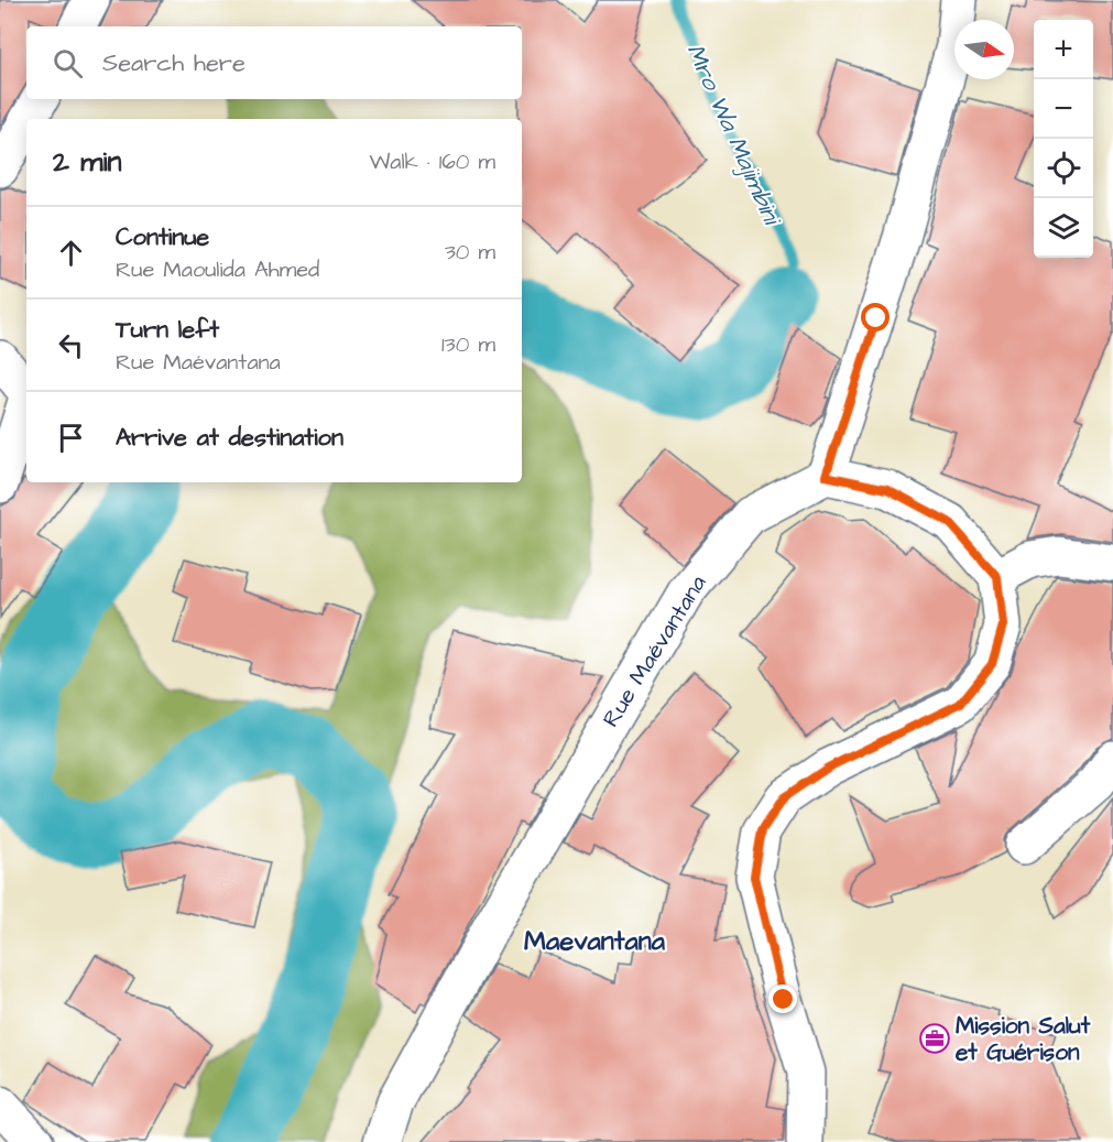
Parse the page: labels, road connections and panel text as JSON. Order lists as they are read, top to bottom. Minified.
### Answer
{"streets":{"street":["Rue Maévantana"]},"districts":["Maevantana"],"water":["Mro Wa Majimbini"],"places":{"office":["Mission Salut et Guérison"]},"north":"right","page":{"map_buttons":["+","−"],"search":"Search here","heading":["2 min","Walk · 160 m"],"list":[["Continue","Rue Maoulida Ahmed","30 m"],["Turn left","Rue Maévantana","130 m"],"Arrive at destination"]}}
